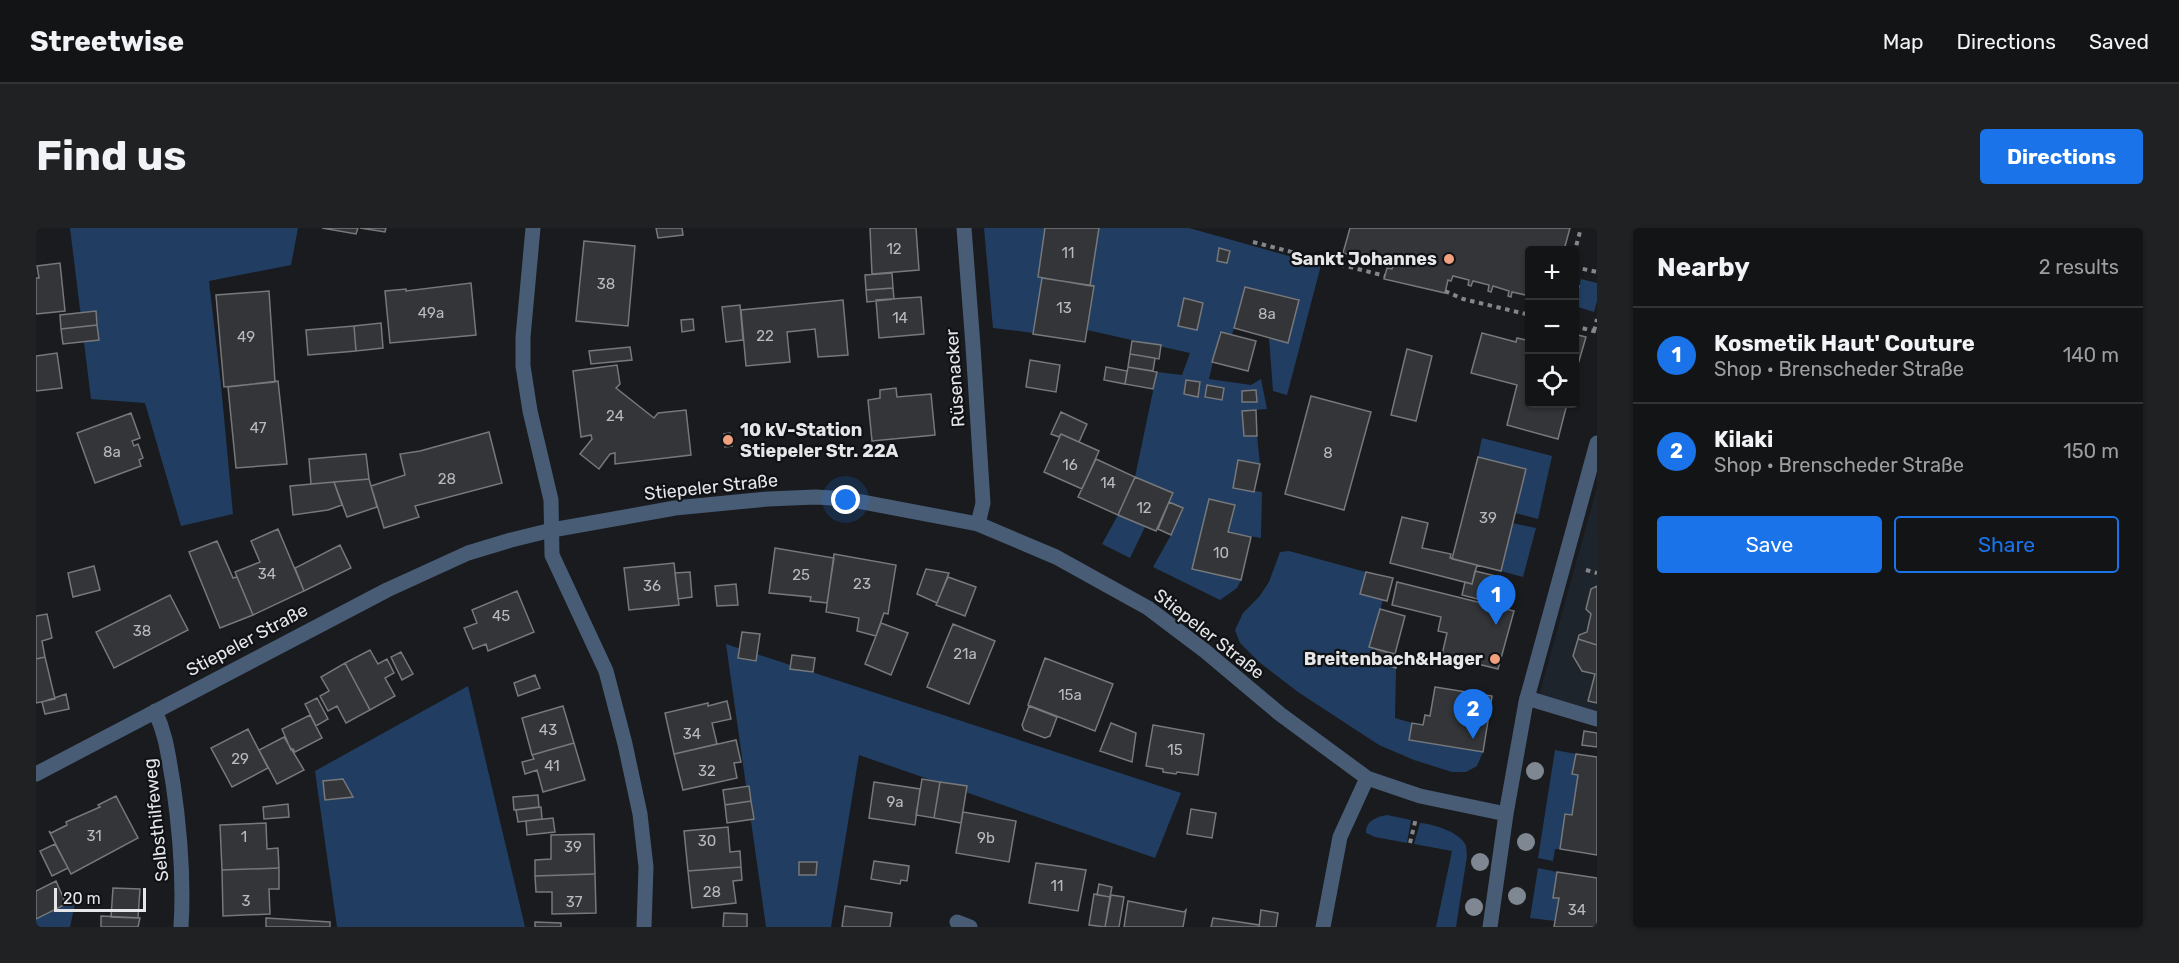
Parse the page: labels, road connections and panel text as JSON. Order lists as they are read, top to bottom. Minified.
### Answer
{"streets":{"street":["Rüsenacker","Stiepeler Straße","Selbsthilfeweg"]},"crossings":[["Rüsenacker","Stiepeler Straße"],["Stiepeler Straße","Selbsthilfeweg"]],"places":["Sankt Johannes","10 kV-Station Stiepeler Str. 22A","Breitenbach&Hager"],"house_numbers":["12","11","38","13","49a","8a","14","22","49","24","47","8a","8","16","28","14","12","39","10","34","25","23","36","45","38","21a","15a","43","34","15","29","41","32","9a","31","1","9b","30","39","11","28","3","37","34"],"scale_bar":"20 m","page":{"header":"Streetwise","nav":["Map","Directions","Saved"],"buttons":["Directions",["Save","Share"]],"title":"Find us","heading":["Nearby","2 results"],"map_buttons":["+","−"],"list":[{"mark":"1","name":"Kosmetik Haut' Couture","note":"Shop · Brenscheder Straße","value":"140 m"},{"mark":"2","name":"Kilaki","note":"Shop · Brenscheder Straße","value":"150 m"}],"pins":["1","2"],"scale":"20 m"}}
